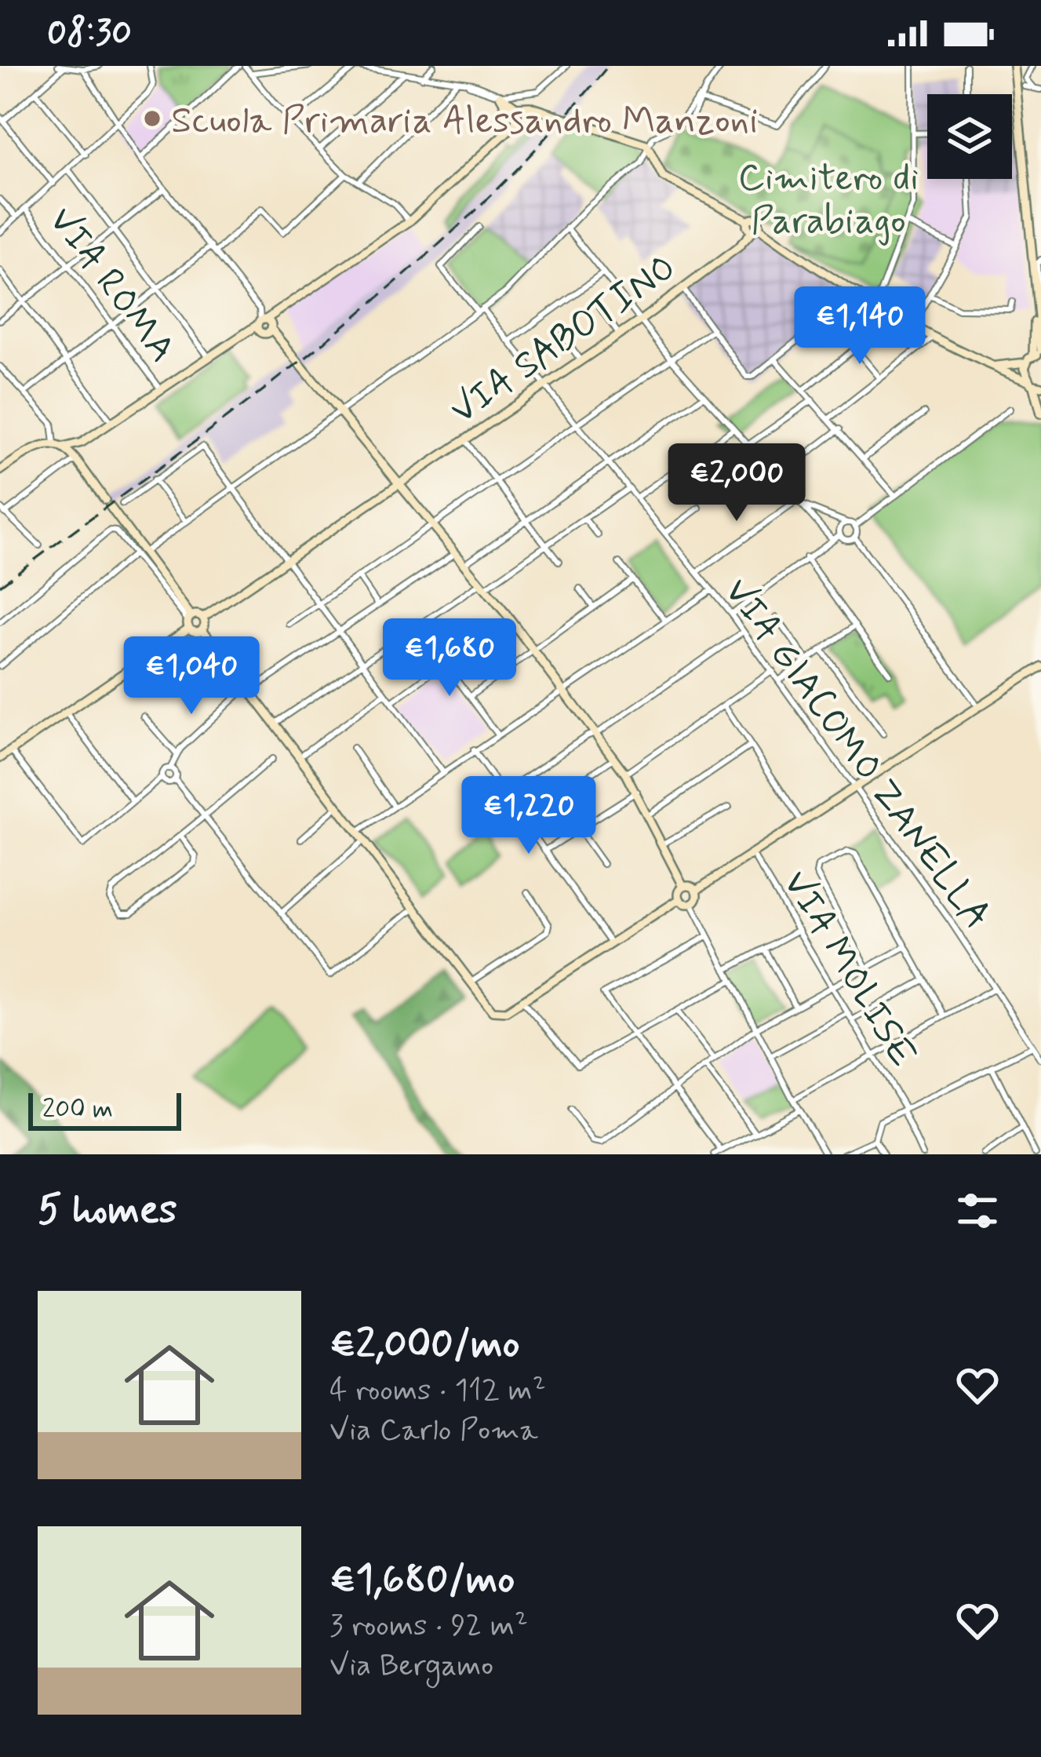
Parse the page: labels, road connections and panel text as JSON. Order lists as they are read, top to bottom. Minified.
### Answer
{"streets":{"street":["VIA ROMA","VIA SABOTINO","VIA GIACOMO ZANELLA","VIA MOLISE"]},"crossings":[["VIA SABOTINO","VIA GIACOMO ZANELLA"]],"parks":["Cimitero di Parabiago"],"places":["Scuola Primaria Alessandro Manzoni"],"scale_bar":"200 m","page":{"status":"08:30","price":["€1,140","€2,000","€1,680","€1,040","€1,220"],"scale":"200 m","heading":"5 homes","list":[{"name":"€2,000/mo","note":"4 rooms · 112 m² · Via Carlo Poma"},{"name":"€1,680/mo","note":"3 rooms · 92 m² · Via Bergamo"}]}}
